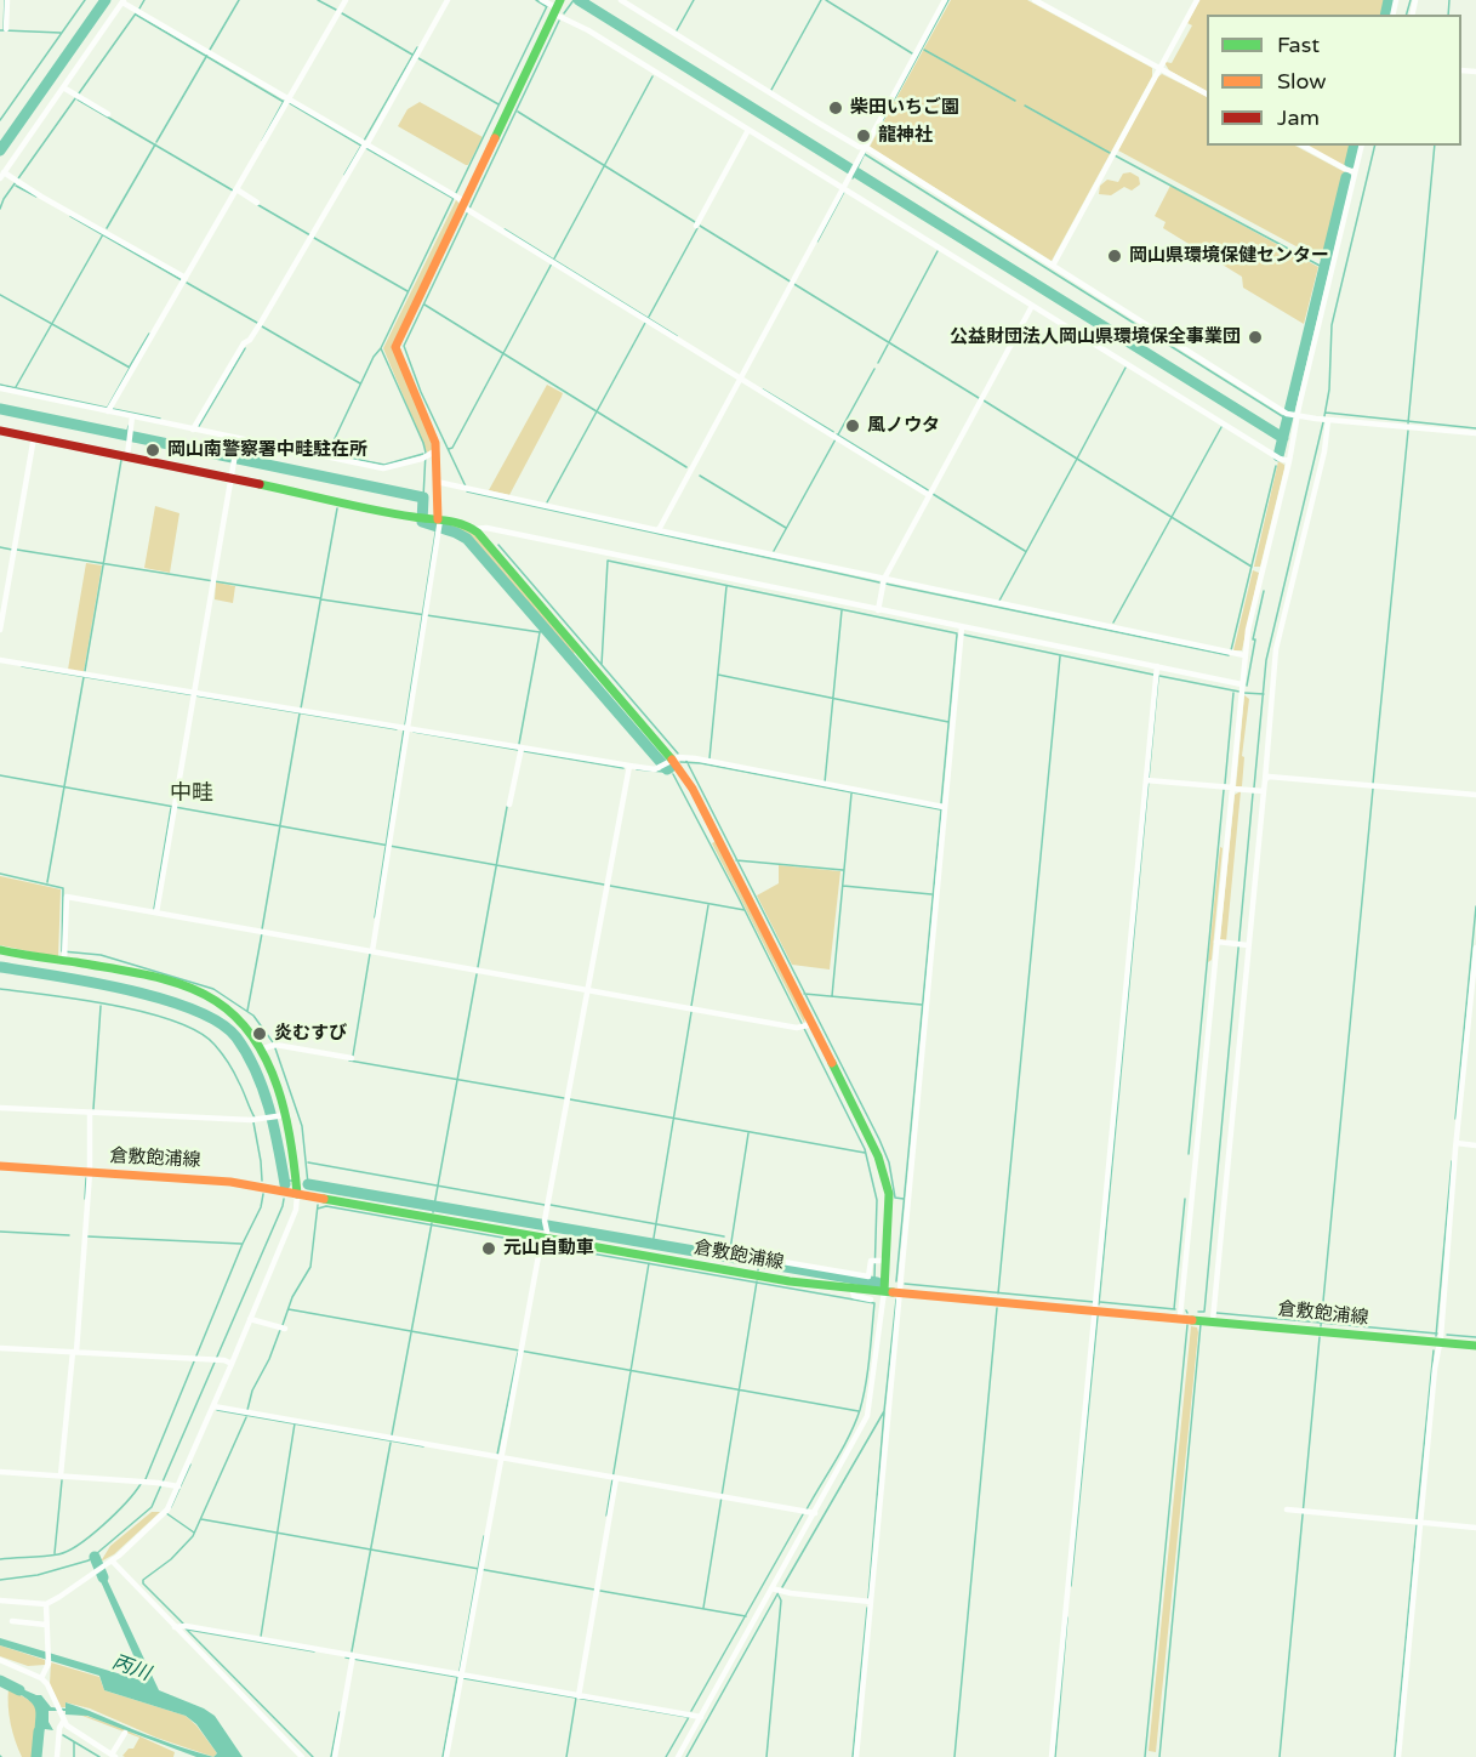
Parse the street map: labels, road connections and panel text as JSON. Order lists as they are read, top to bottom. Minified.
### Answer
{"streets":{"street":["倉敷飽浦線"]},"districts":["中畦"],"water":["丙川"],"places":["柴田いちご園","龍神社","岡山県環境保健センター","公益財団法人岡山県環境保全事業団","風ノウタ","岡山南警察署中畦駐在所","炎むすび","元山自動車"],"legend":["Fast","Slow","Jam"]}
